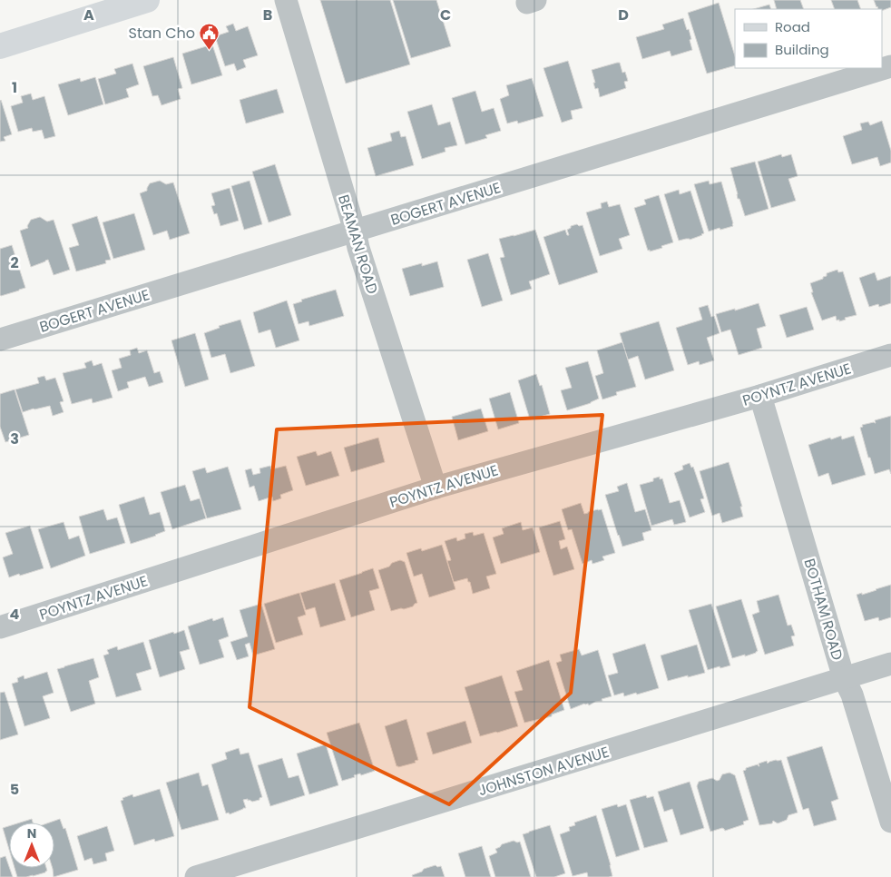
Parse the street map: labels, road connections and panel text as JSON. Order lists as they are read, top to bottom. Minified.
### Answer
{"streets":{"street":["BOGERT AVENUE","BEAMAN ROAD","POYNTZ AVENUE","BOTHAM ROAD","JOHNSTON AVENUE"]},"crossings":[["BOGERT AVENUE","BEAMAN ROAD"],["BEAMAN ROAD","POYNTZ AVENUE"],["POYNTZ AVENUE","BOTHAM ROAD"],["BOTHAM ROAD","JOHNSTON AVENUE"]],"places":{"public building":["Stan Cho"]},"legend":["Road","Building"],"north":"top","grid":{"columns":["A","B","C","D"],"rows":["1","2","3","4","5"]}}
